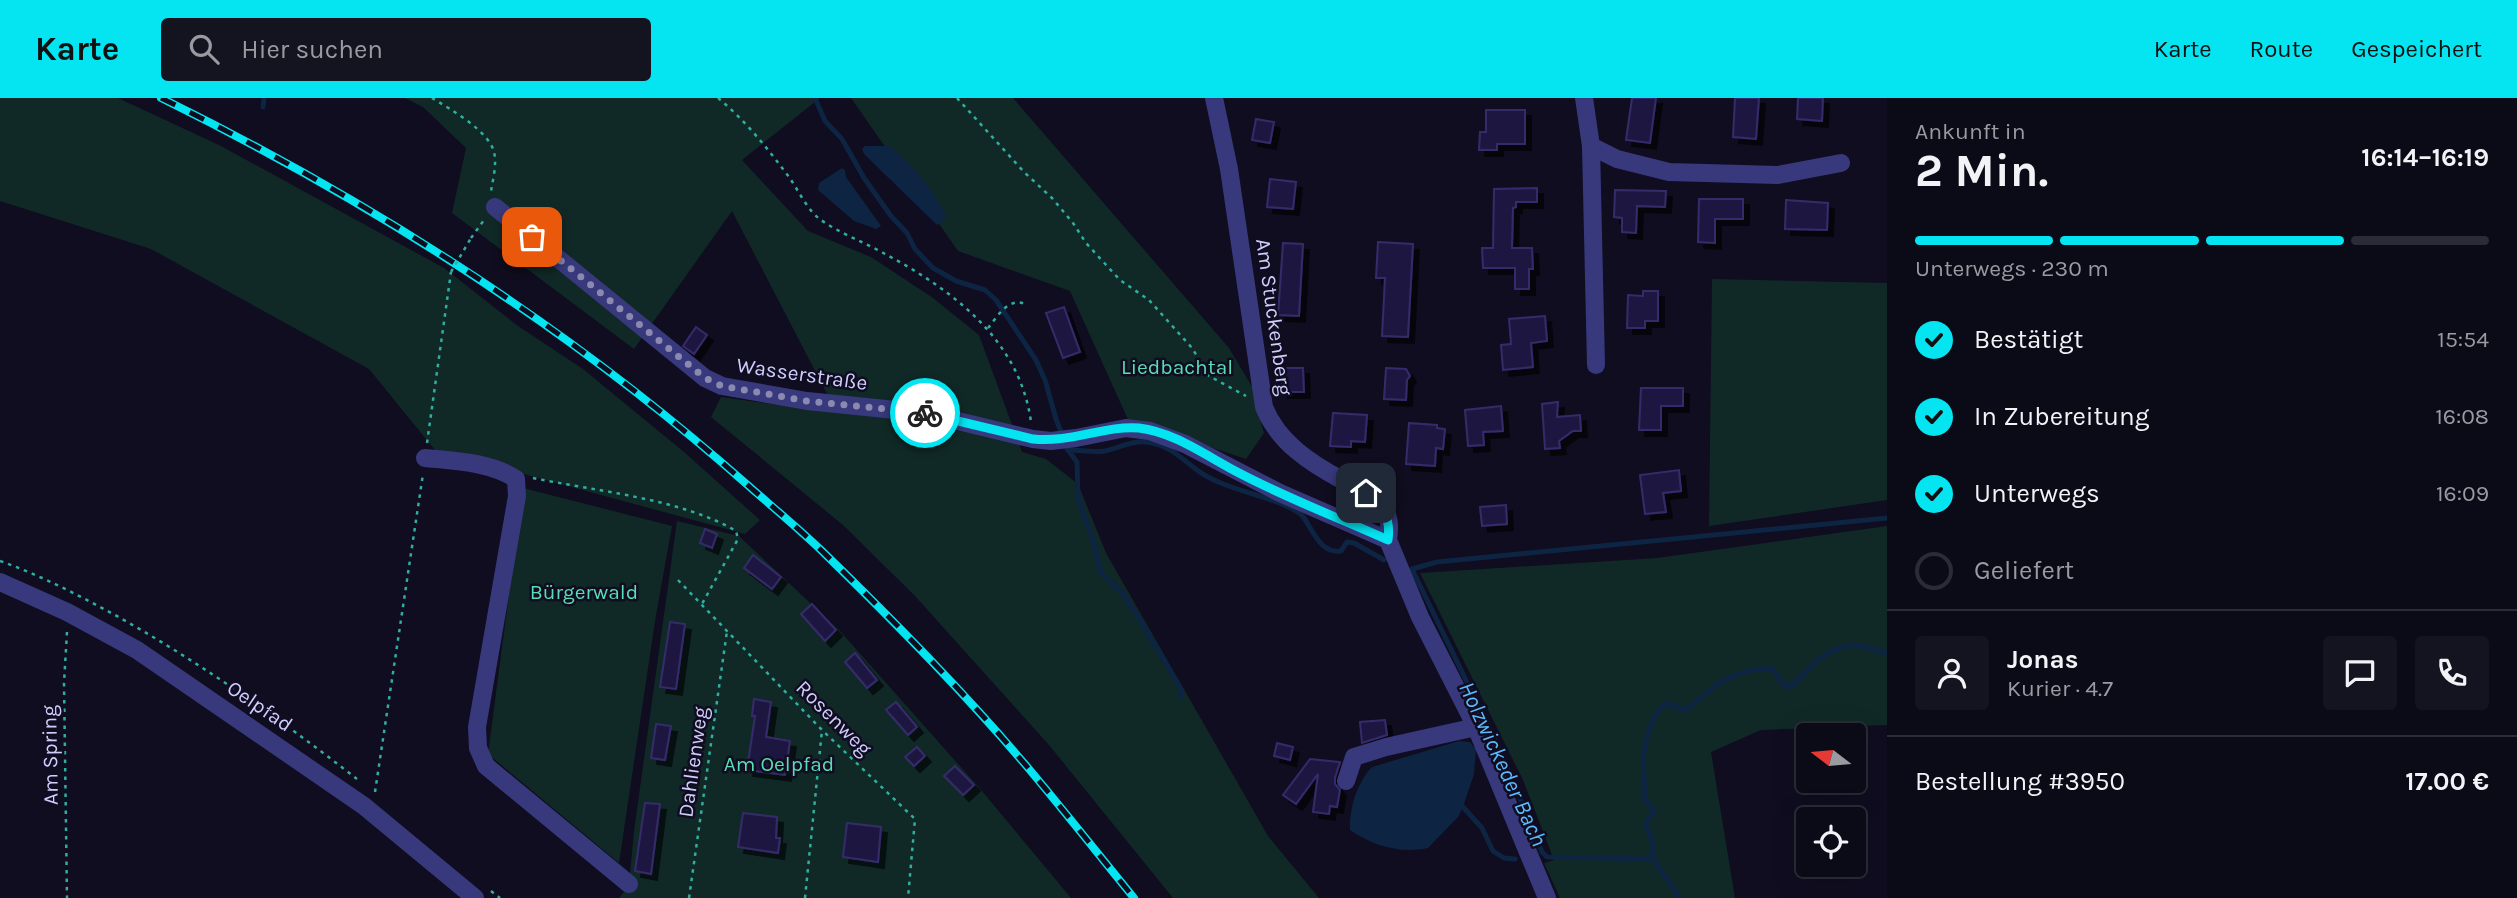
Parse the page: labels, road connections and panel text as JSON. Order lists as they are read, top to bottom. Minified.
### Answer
{"streets":{"street":["Am Stuckenberg","Wasserstraße","Oelpfad"],"path":["Rosenweg","Am Spring","Dahlienweg"]},"crossings":[["Am Stuckenberg","Wasserstraße"],["Oelpfad","Am Spring"],["Rosenweg","Dahlienweg"]],"water":["Holzwickeder Bach"],"parks":["Liedbachtal","Bürgerwald","Am Oelpfad"],"north":"left","page":{"header":"Karte","search":"Hier suchen","nav":["Karte","Route","Gespeichert"],"heading":["2 Min.","Ankunft in","16:14–16:19"],"panel":["Jonas","Kurier · 4.7","Bestellung #3950","17.00 €"],"bar":"Unterwegs · 230 m","list":[["Bestätigt","15:54"],["In Zubereitung","16:08"],["Unterwegs","16:09"],"Geliefert"]}}
